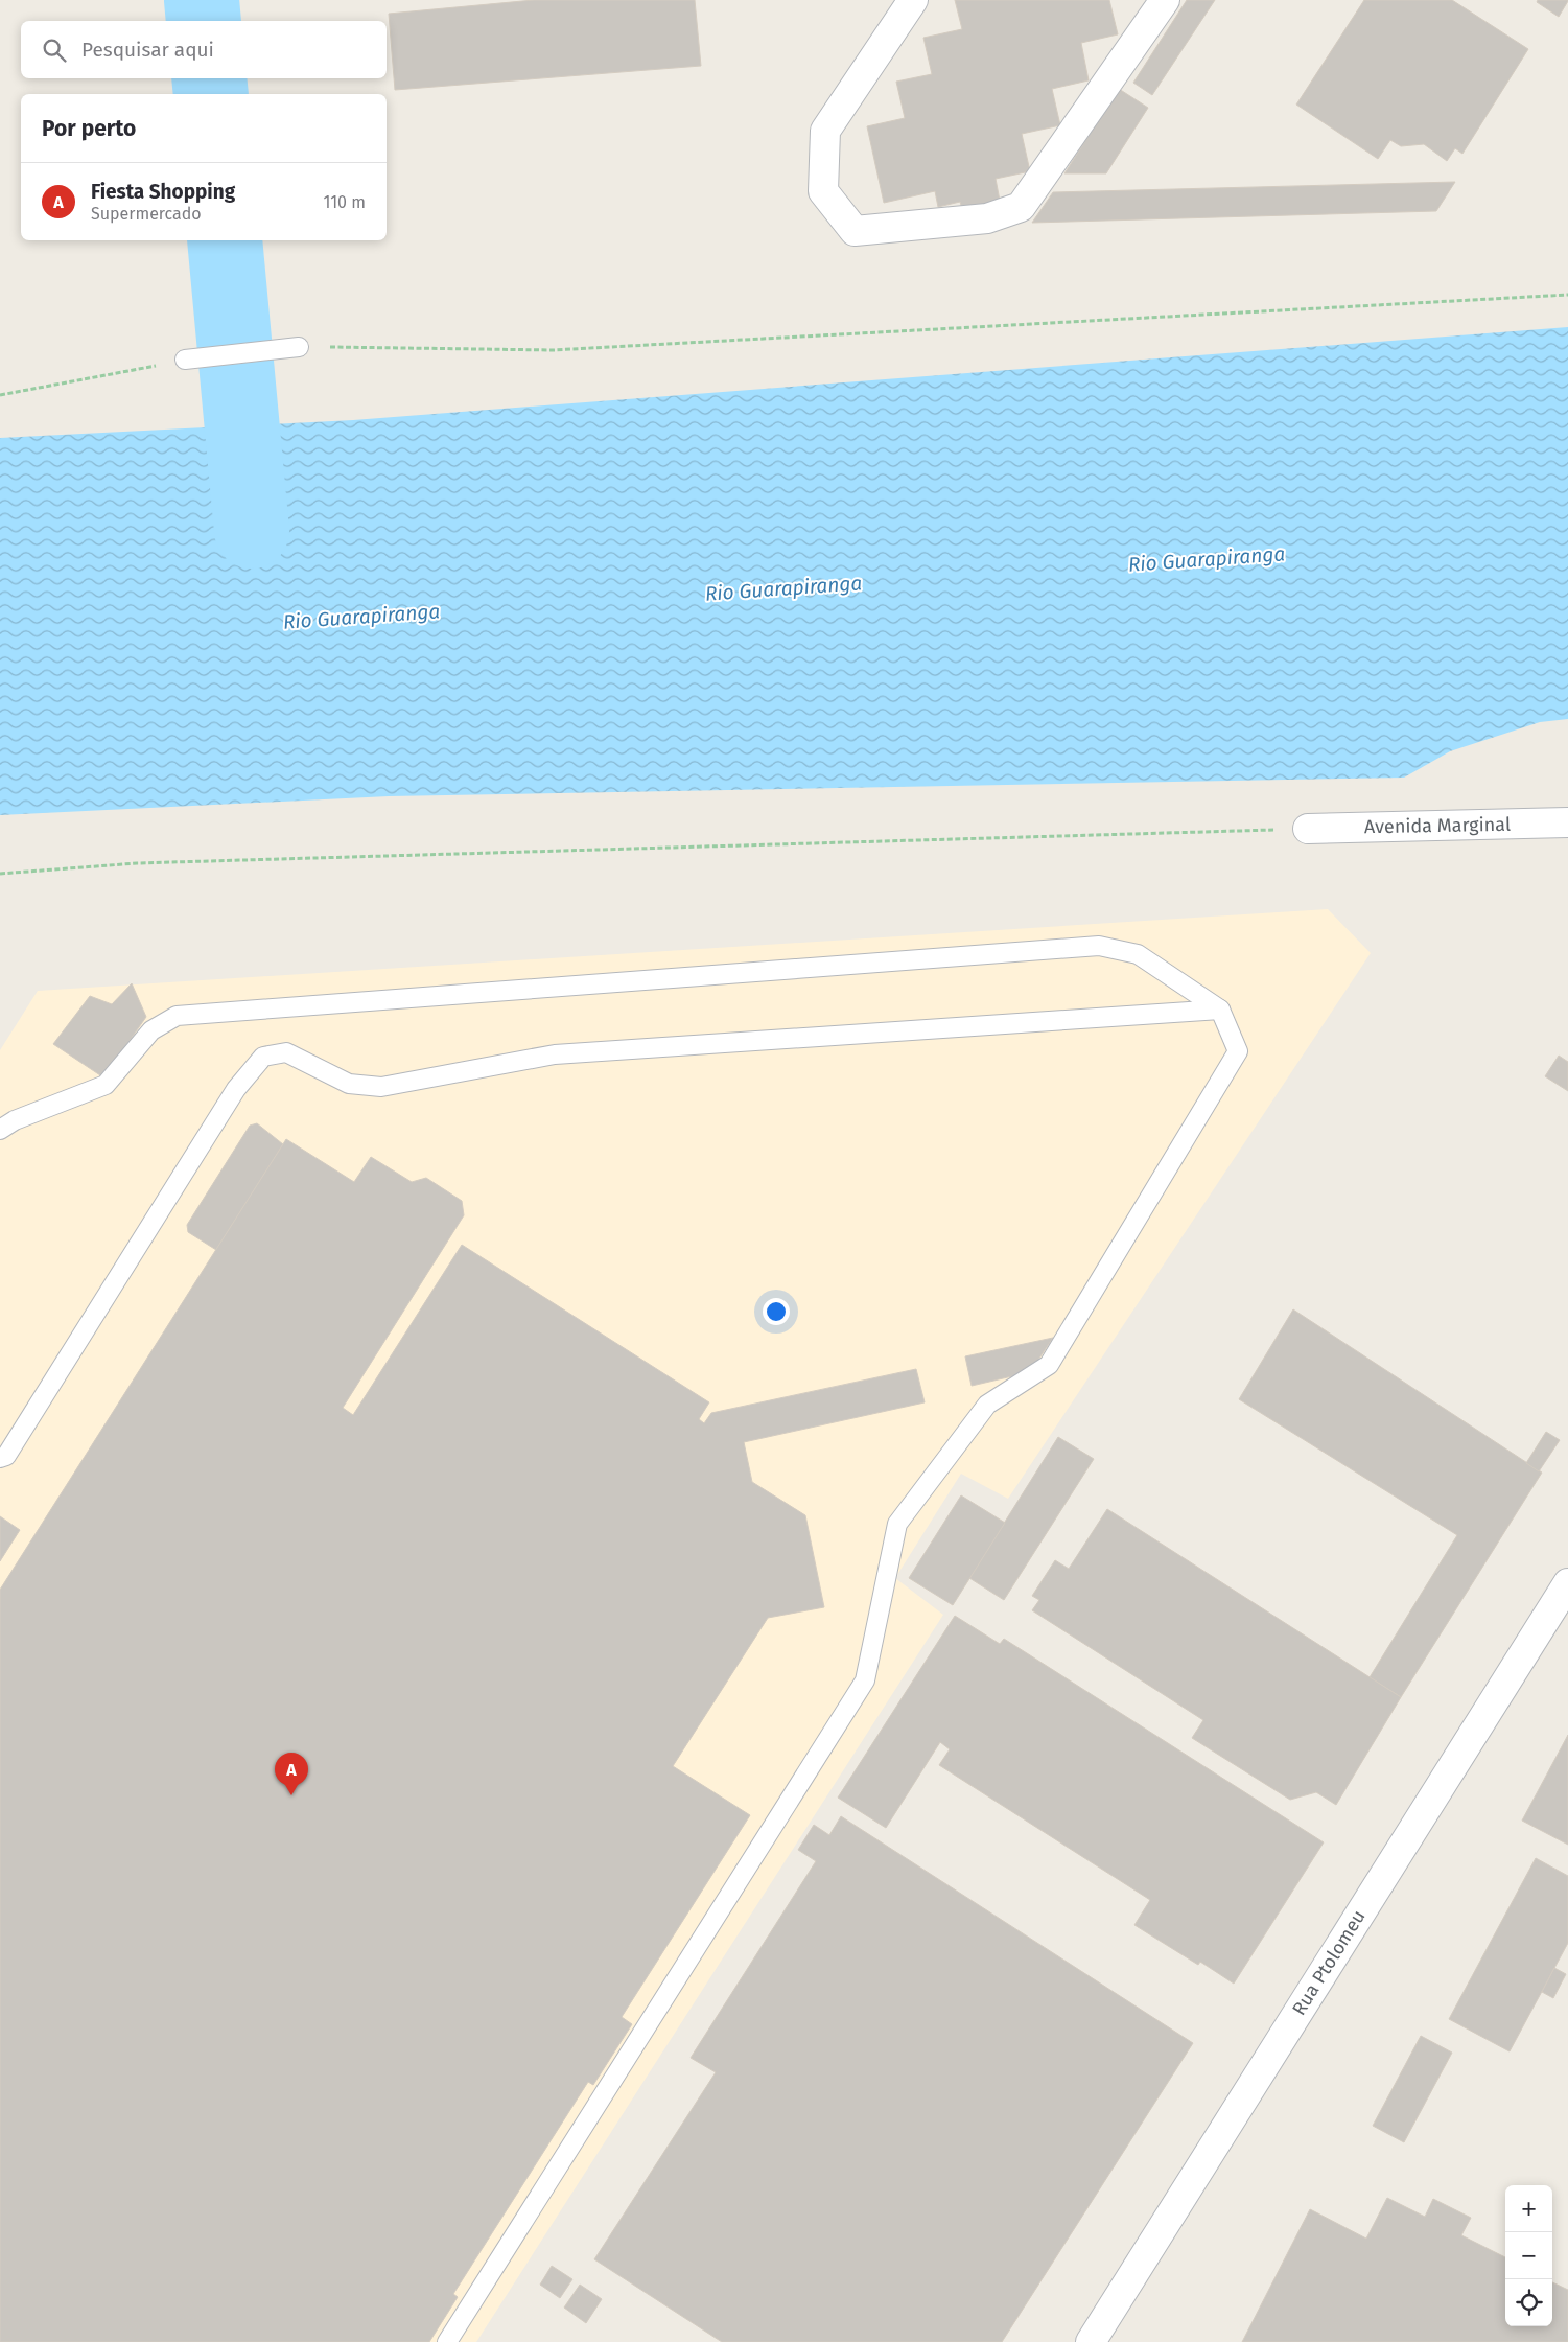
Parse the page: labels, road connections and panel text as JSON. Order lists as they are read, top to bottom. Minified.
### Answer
{"streets":{"street":["Avenida Marginal","Rua Ptolomeu"]},"water":["Rio Guarapiranga"],"page":{"search":"Pesquisar aqui","heading":"Por perto","list":[{"mark":"A","name":"Fiesta Shopping","note":"Supermercado","value":"110 m"}],"pins":"A","map_buttons":["+","−"]}}
